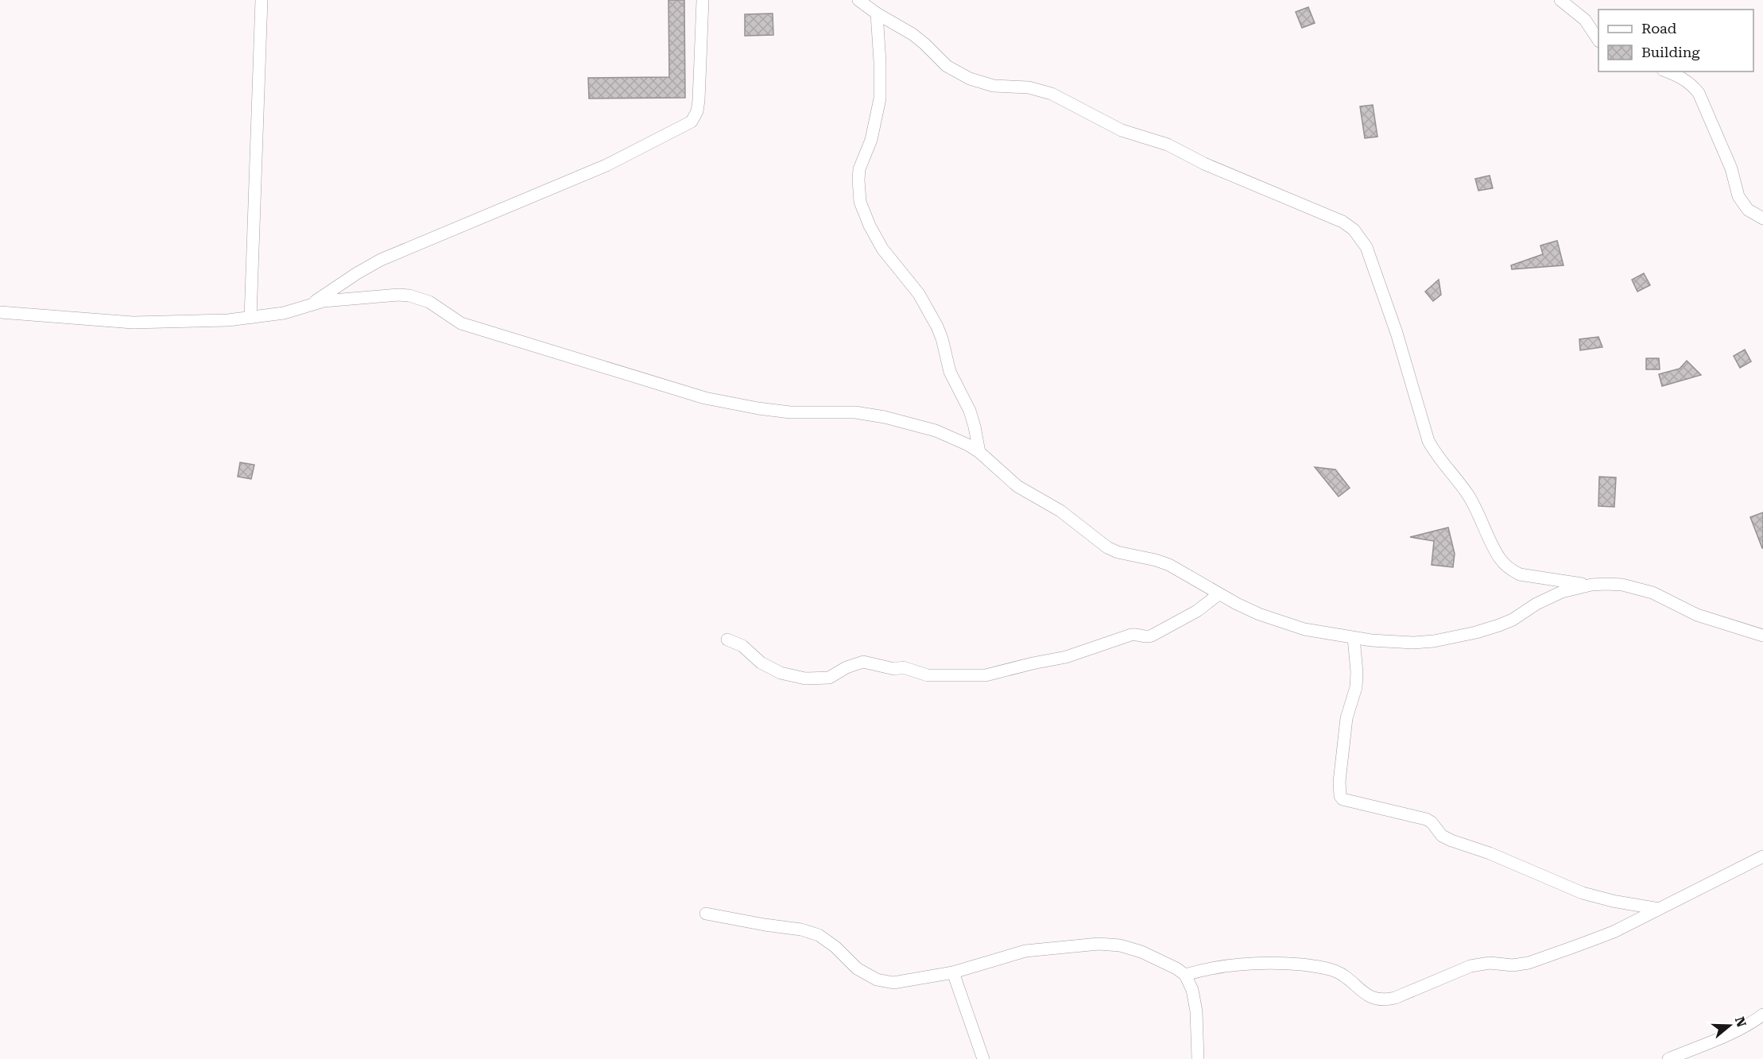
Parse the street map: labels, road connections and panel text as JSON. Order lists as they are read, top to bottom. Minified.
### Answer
{"legend":["Road","Building"],"north":"right"}
